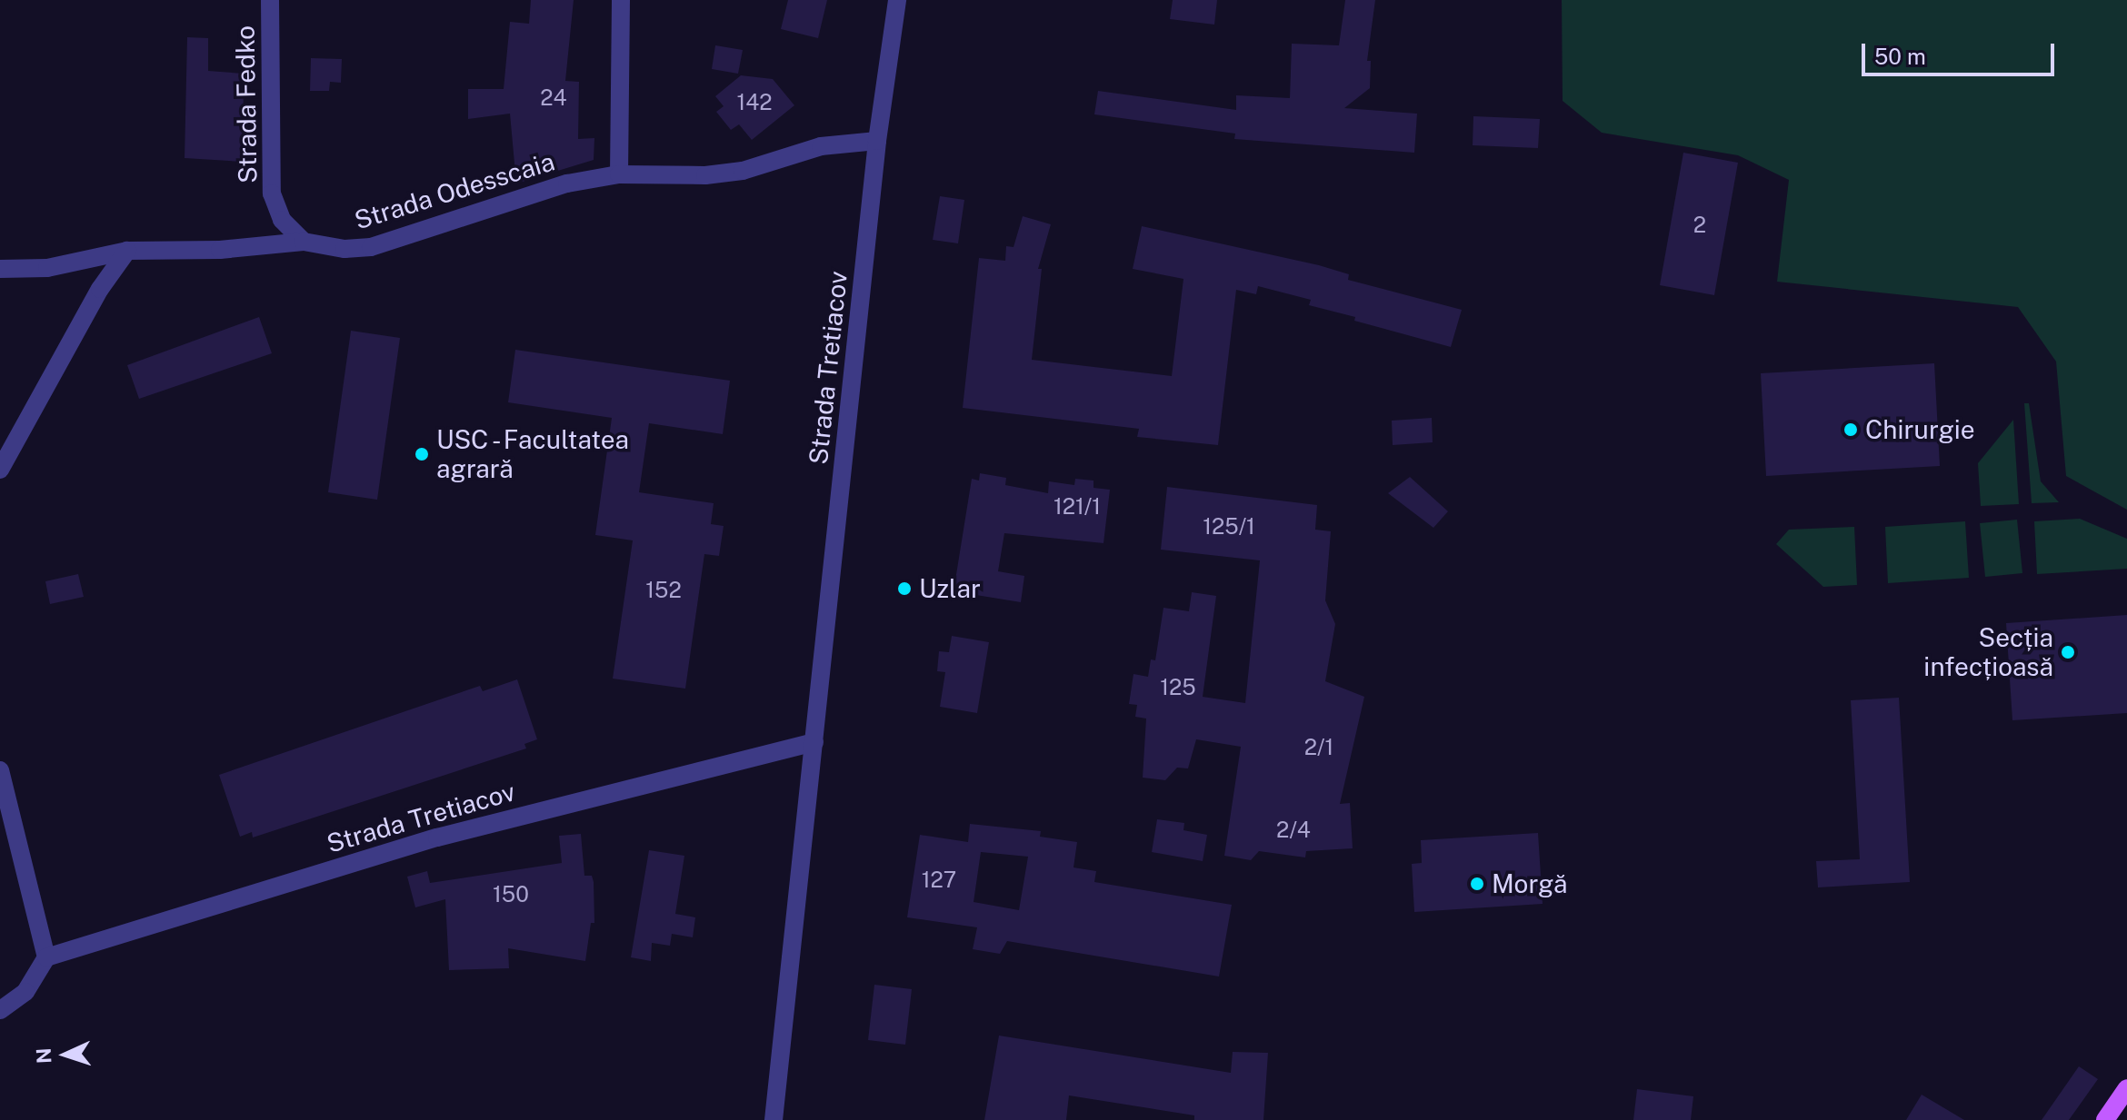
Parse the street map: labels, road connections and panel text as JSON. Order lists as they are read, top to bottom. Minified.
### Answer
{"streets":{"street":["Strada Fedko","Strada Odesscaia","Strada Tretiacov"]},"crossings":[["Strada Fedko","Strada Odesscaia"],["Strada Odesscaia","Strada Tretiacov"]],"places":["Chirurgie","USC - Facultatea agrară","Uzlar","Secția infecțioasă","Morgă"],"house_numbers":["24","142","2","121/1","125/1","152","125","2/1","2/4","127","150"],"scale_bar":"50 m","north":"left"}
